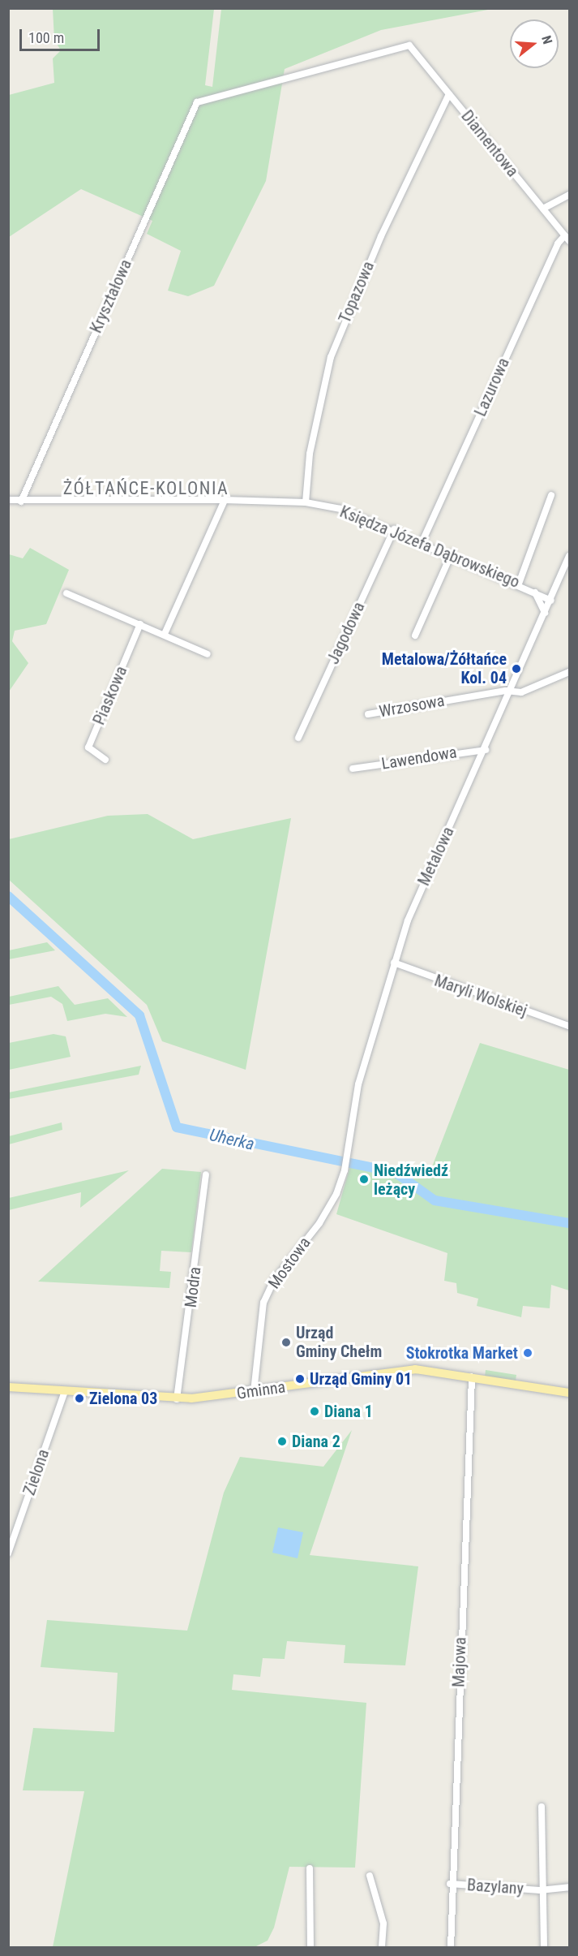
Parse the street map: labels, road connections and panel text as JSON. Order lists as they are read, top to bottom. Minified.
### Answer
{"streets":{"main road":["Gminna"],"street":["Diamentowa","Topazowa","Kryształowa","Lazurowa","Księdza Józefa Dąbrowskiego","Jagodowa","Piaskowa","Wrzosowa","Lawendowa","Metalowa","Maryli Wolskiej","Mostowa","Modra","Zielona","Majowa","Bazylany"]},"crossings":[["Diamentowa","Topazowa"],["Diamentowa","Kryształowa"],["Diamentowa","Lazurowa"],["Topazowa","Księdza Józefa Dąbrowskiego"],["Kryształowa","Księdza Józefa Dąbrowskiego"],["Lazurowa","Księdza Józefa Dąbrowskiego"],["Księdza Józefa Dąbrowskiego","Jagodowa"],["Księdza Józefa Dąbrowskiego","Metalowa"],["Wrzosowa","Metalowa"],["Lawendowa","Metalowa"],["Metalowa","Maryli Wolskiej"],["Metalowa","Mostowa"],["Mostowa","Gminna"],["Modra","Gminna"],["Gminna","Zielona"],["Gminna","Majowa"],["Majowa","Bazylany"]],"districts":["ŻÓŁTAŃCE-KOLONIA"],"water":["Uherka"],"places":["Metalowa/Żółtańce Kol. 04","Niedźwiedź leżący","Urząd Gminy Chełm","Stokrotka Market","Urząd Gminy 01","Zielona 03","Diana 1","Diana 2"],"scale_bar":"100 m","north":"right"}
